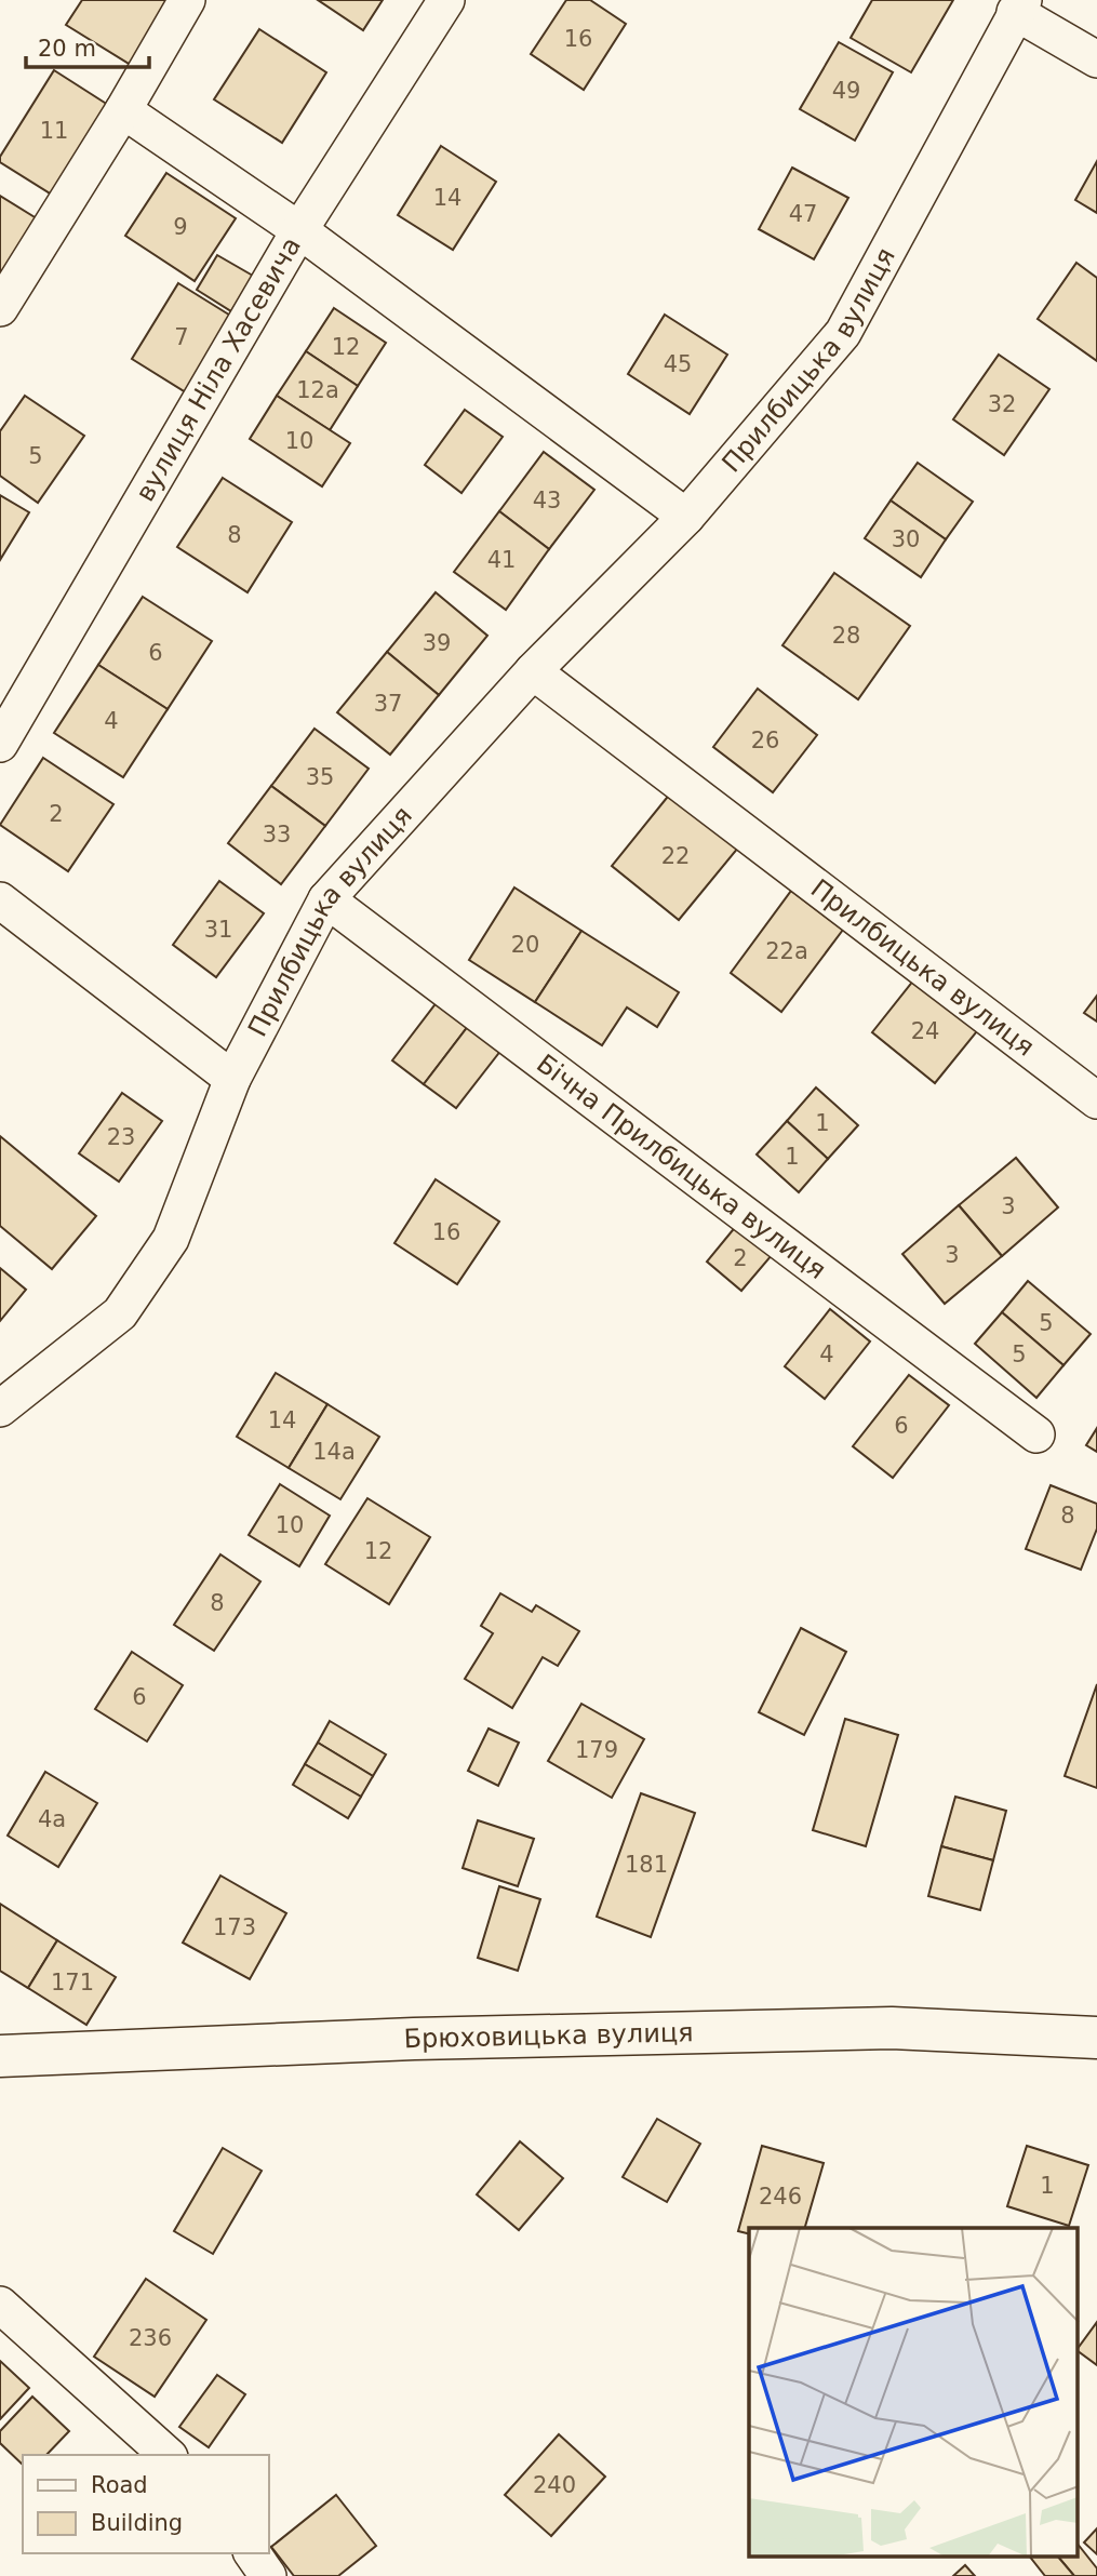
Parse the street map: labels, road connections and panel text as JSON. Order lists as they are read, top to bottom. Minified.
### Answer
{"streets":{"main road":["Брюховицька вулиця"],"street":["Прилбицька вулиця","вулиця Ніла Хасевича","Бічна Прилбицька вулиця"]},"crossings":[["Прилбицька вулиця","Бічна Прилбицька вулиця"]],"house_numbers":["16","49","11","14","47","9","7","12","45","12а","32","10","5","43","8","30","41","28","39","6","37","4","26","35","2","33","22","31","20","22а","24","1","23","1","3","16","3","2","5","4","5","14","6","14а","8","10","12","8","6","179","4а","181","173","171","1","246","236","240"],"legend":["Road","Building"],"scale_bar":"20 m"}
